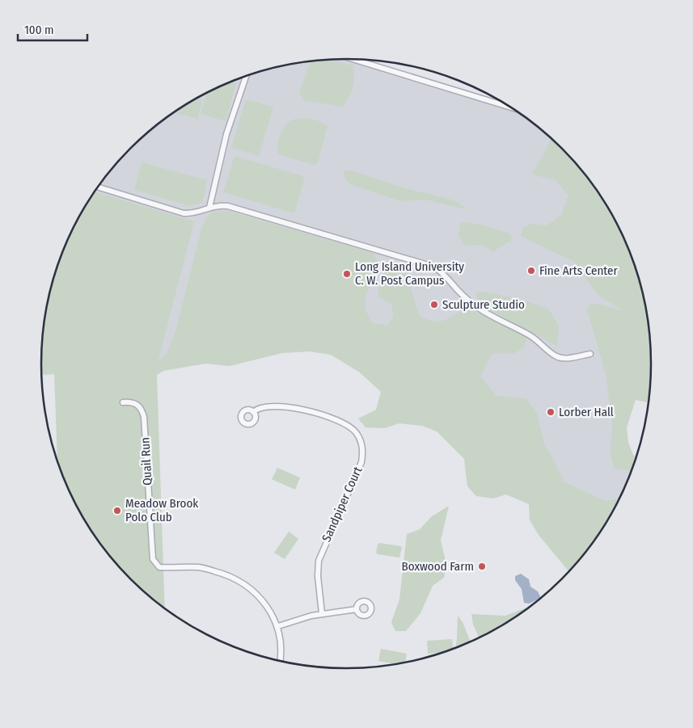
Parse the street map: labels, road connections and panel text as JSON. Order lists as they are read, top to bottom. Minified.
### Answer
{"streets":{"street":["Quail Run","Sandpiper Court"]},"places":["Fine Arts Center","Long Island University C. W. Post Campus","Sculpture Studio","Lorber Hall","Meadow Brook Polo Club","Boxwood Farm"],"scale_bar":"100 m"}
